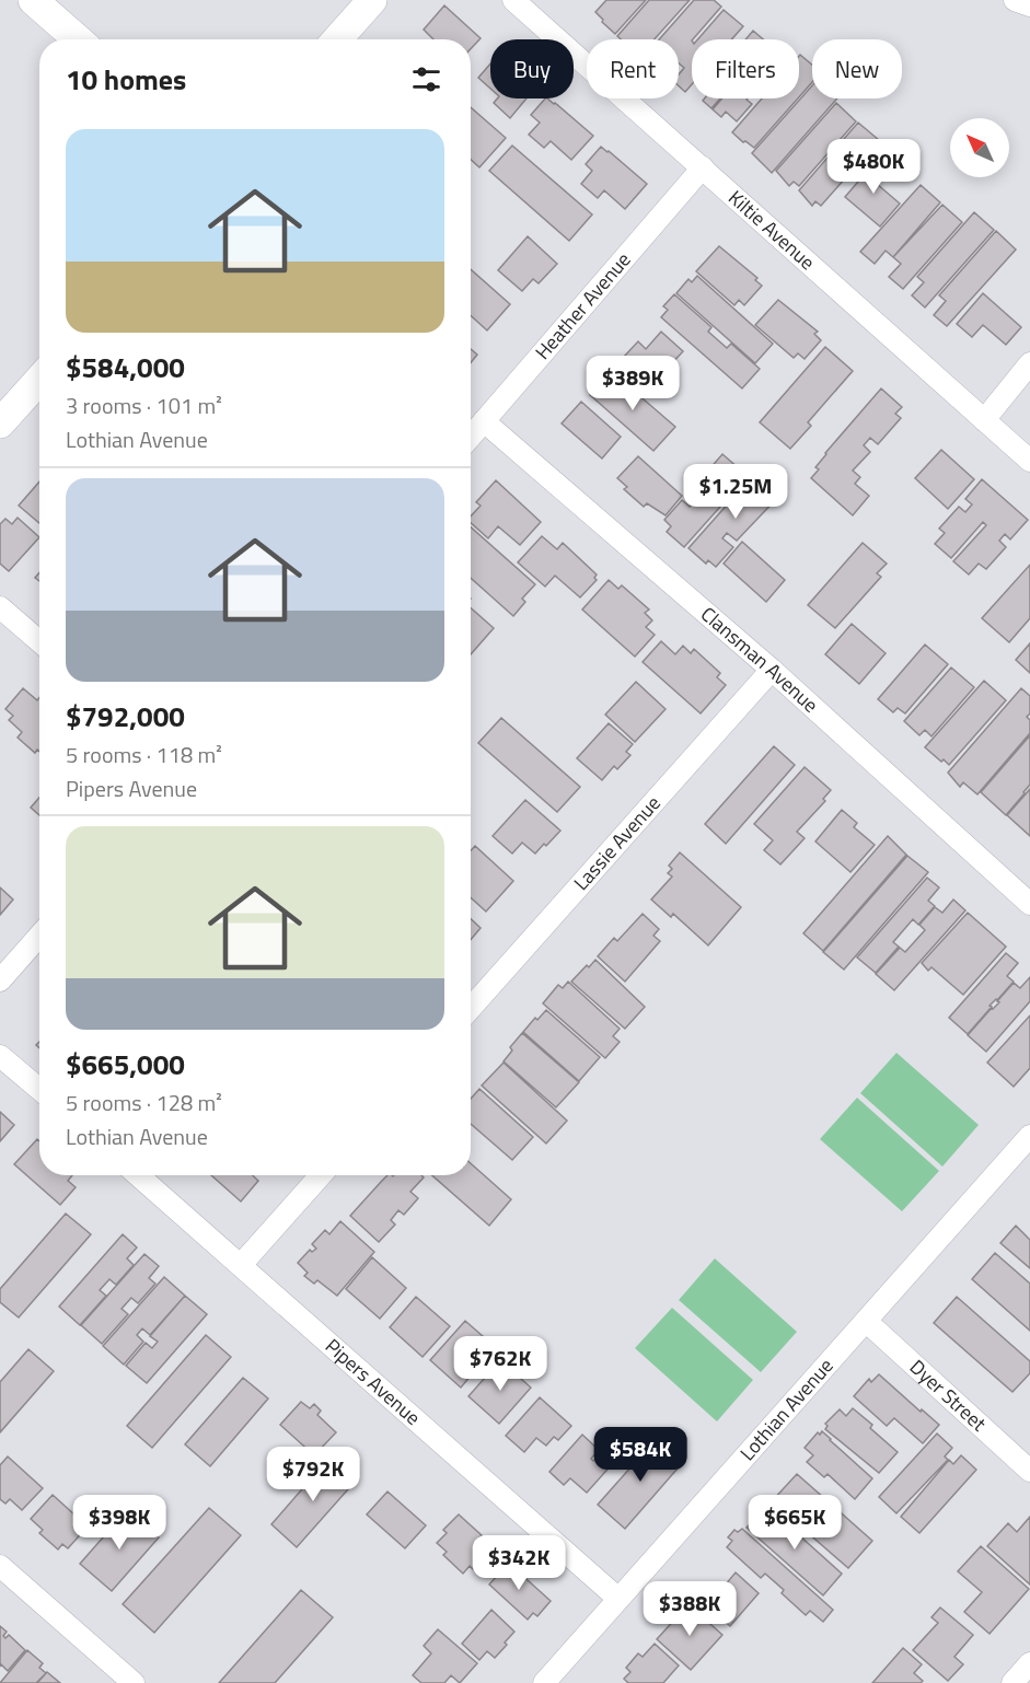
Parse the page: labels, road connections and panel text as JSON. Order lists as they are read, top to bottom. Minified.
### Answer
{"streets":{"street":["Kiltie Avenue","Heather Avenue","Clansman Avenue","Lassie Avenue","Pipers Avenue","Dyer Street","Lothian Avenue"]},"crossings":[["Kiltie Avenue","Heather Avenue"],["Heather Avenue","Clansman Avenue"],["Clansman Avenue","Lassie Avenue"],["Pipers Avenue","Lothian Avenue"],["Dyer Street","Lothian Avenue"]],"north":"top left","page":{"chip":["Buy","Rent","Filters","New"],"heading":"10 homes","list":[{"name":"$584,000","note":"3 rooms · 101 m² · Lothian Avenue"},{"name":"$792,000","note":"5 rooms · 118 m² · Pipers Avenue"},{"name":"$665,000","note":"5 rooms · 128 m² · Lothian Avenue"}],"price":["$480K","$389K","$1.25M","$762K","$584K","$792K","$398K","$665K","$342K","$388K"]}}
